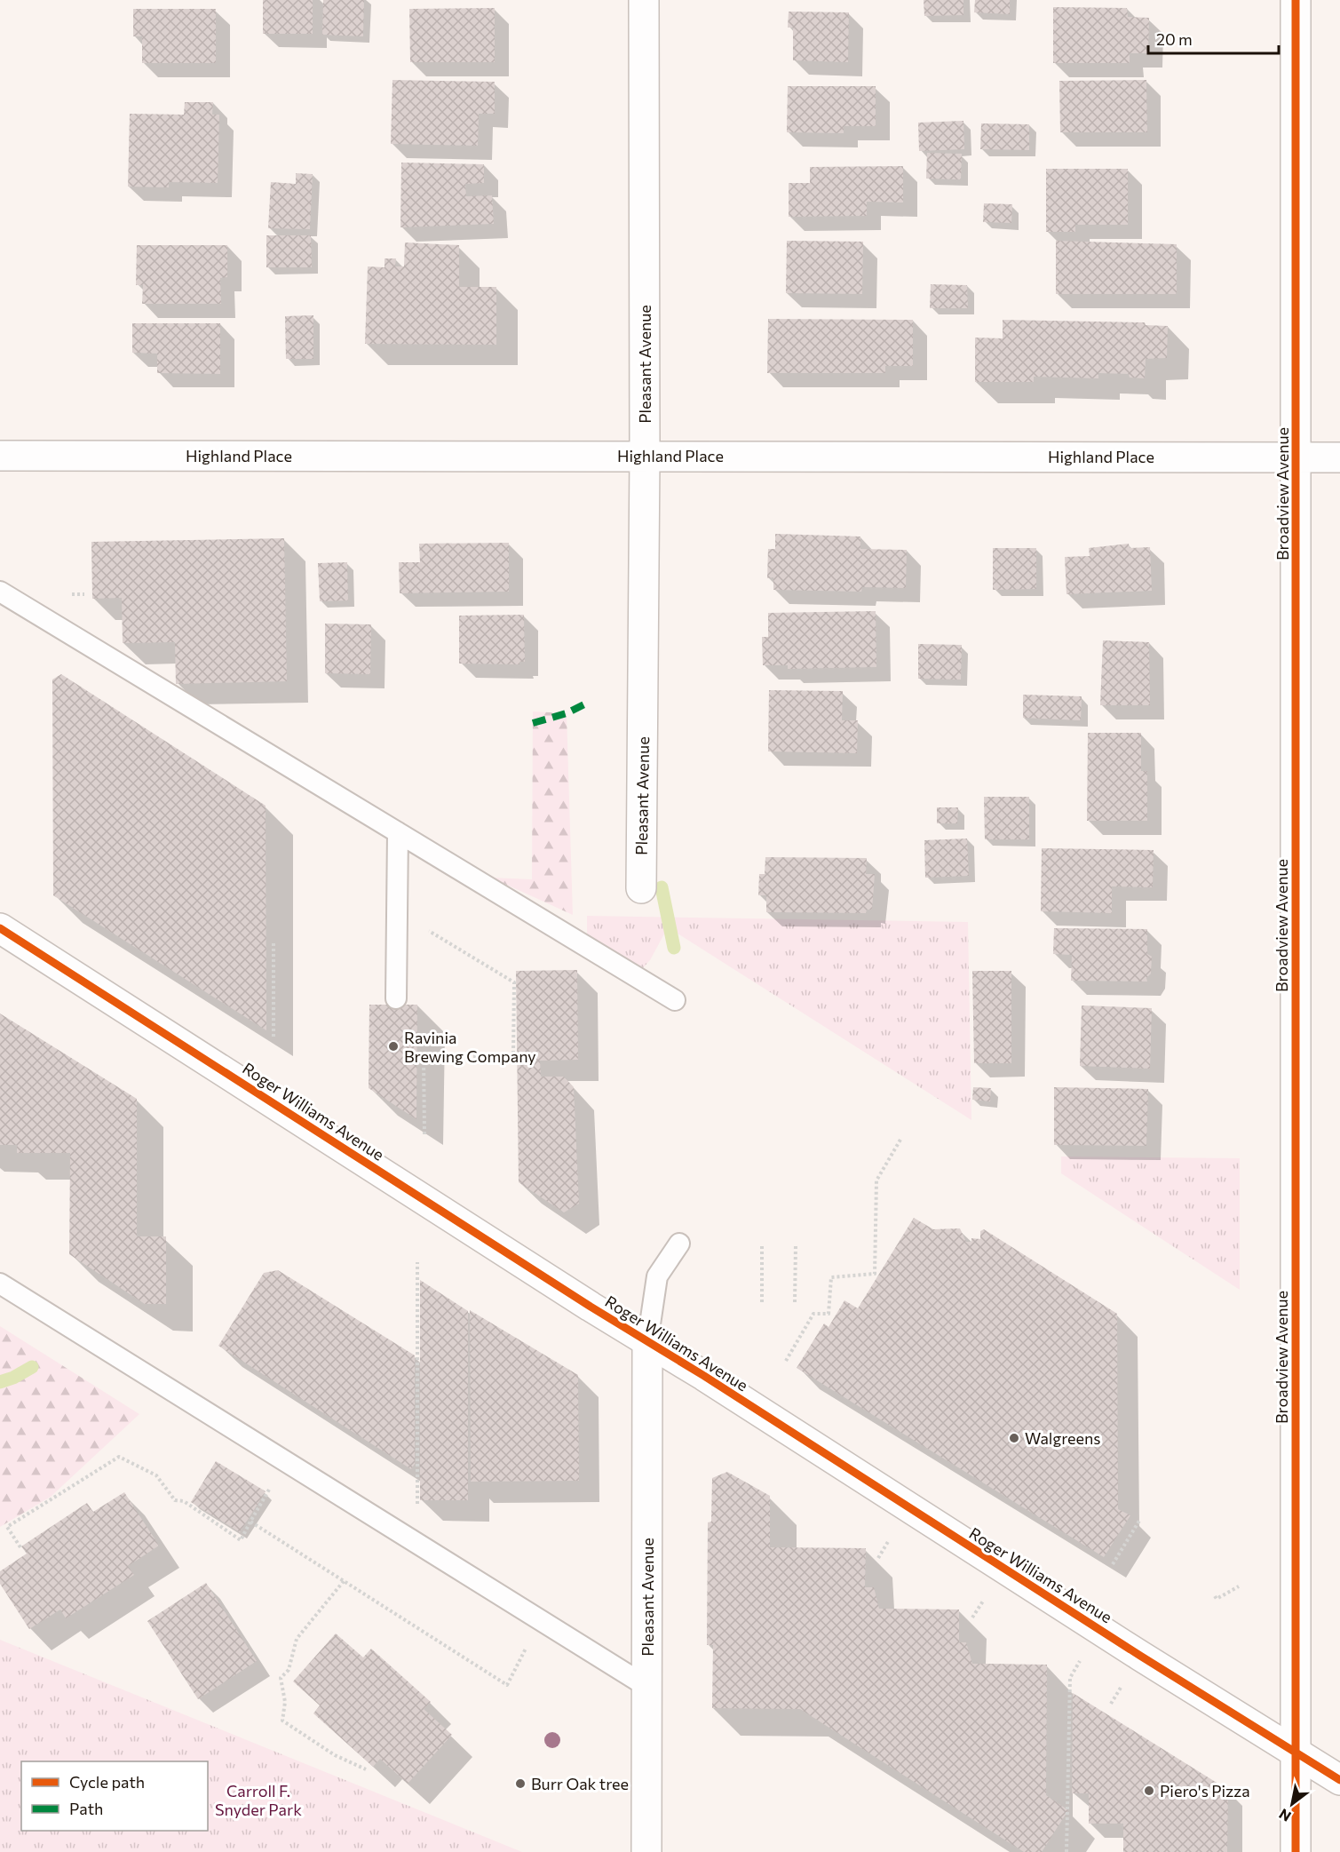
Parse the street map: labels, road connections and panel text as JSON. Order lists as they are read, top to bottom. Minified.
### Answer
{"streets":{"street":["Pleasant Avenue","Highland Place","Broadview Avenue","Roger Williams Avenue"]},"crossings":[["Pleasant Avenue","Highland Place"],["Pleasant Avenue","Roger Williams Avenue"],["Highland Place","Broadview Avenue"],["Broadview Avenue","Roger Williams Avenue"]],"parks":["Carroll F. Snyder Park"],"places":["Ravinia Brewing Company","Walgreens","Burr Oak tree","Piero's Pizza"],"legend":["Cycle path","Path"],"scale_bar":"20 m","north":"bottom left"}
